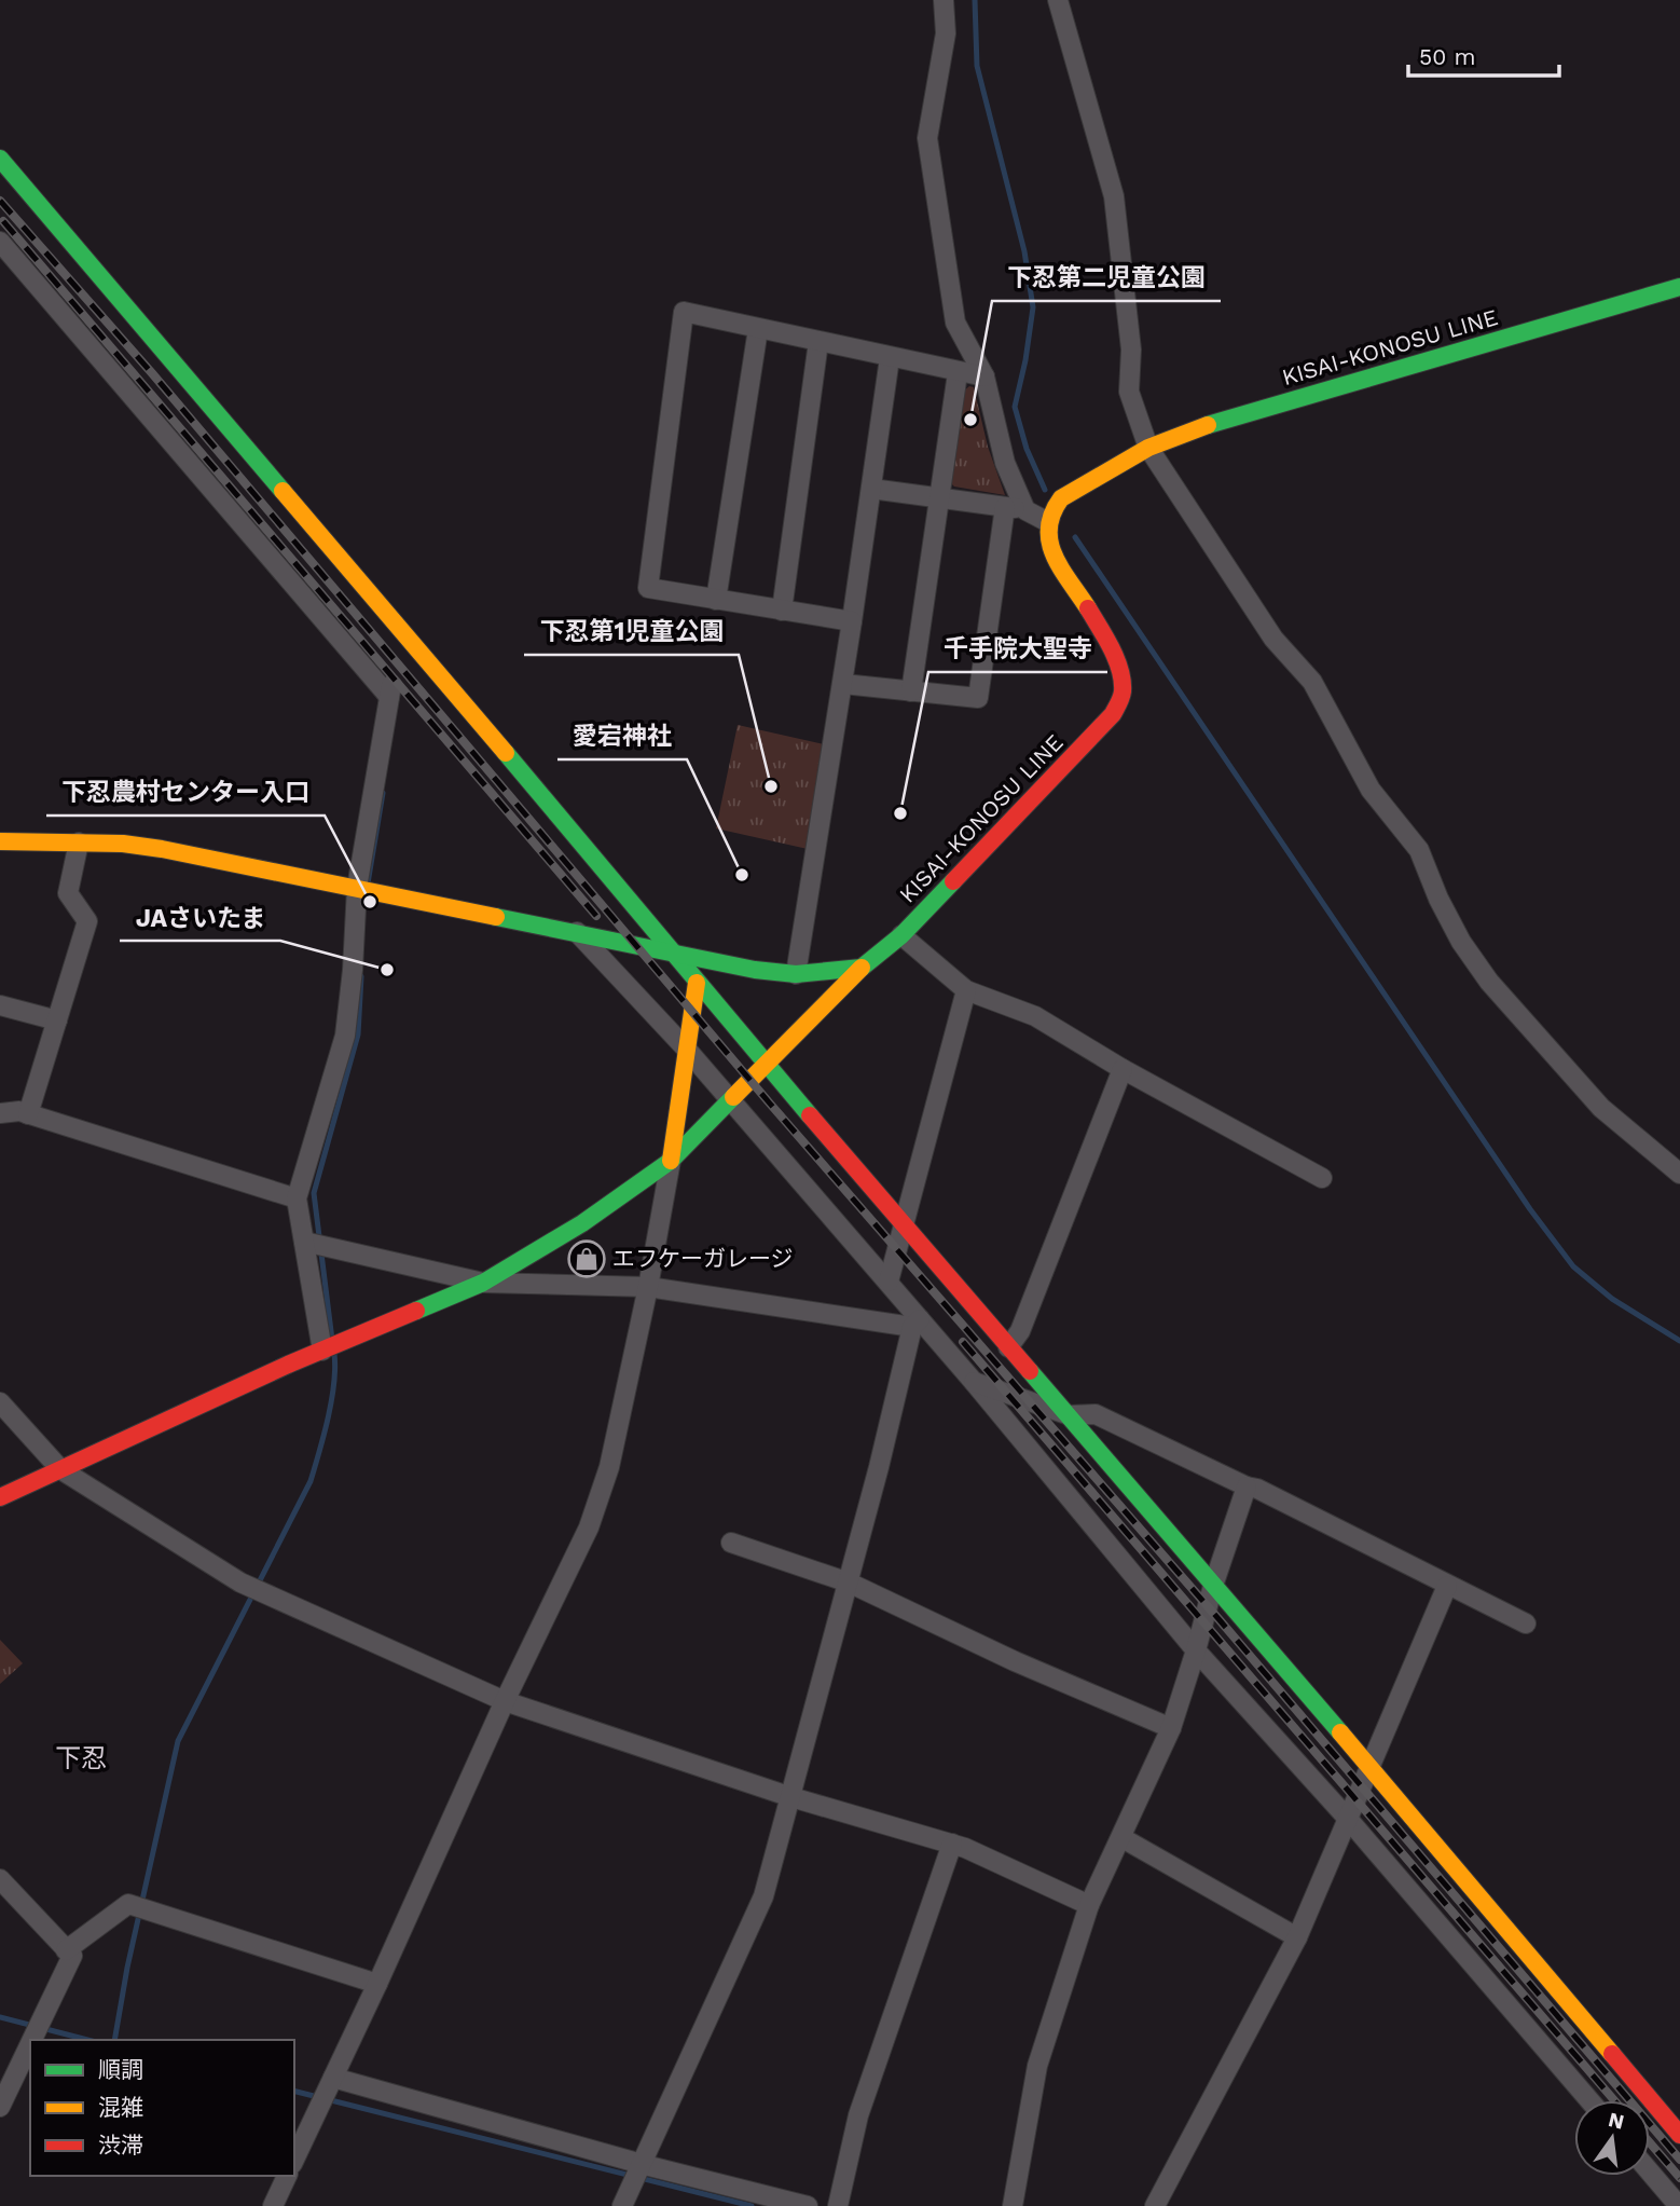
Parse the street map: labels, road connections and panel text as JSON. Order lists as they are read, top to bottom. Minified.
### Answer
{"streets":{"street":["KISAI-KONOSU LINE"]},"districts":["下忍"],"places":{"other":["下忍第二児童公園","下忍第1児童公園","千手院大聖寺","愛宕神社","下忍農村センター入口","JAさいたま"],"shop":["エフケーガレージ"]},"legend":["順調","混雑","渋滞"],"scale_bar":"50 m","north":"top"}
